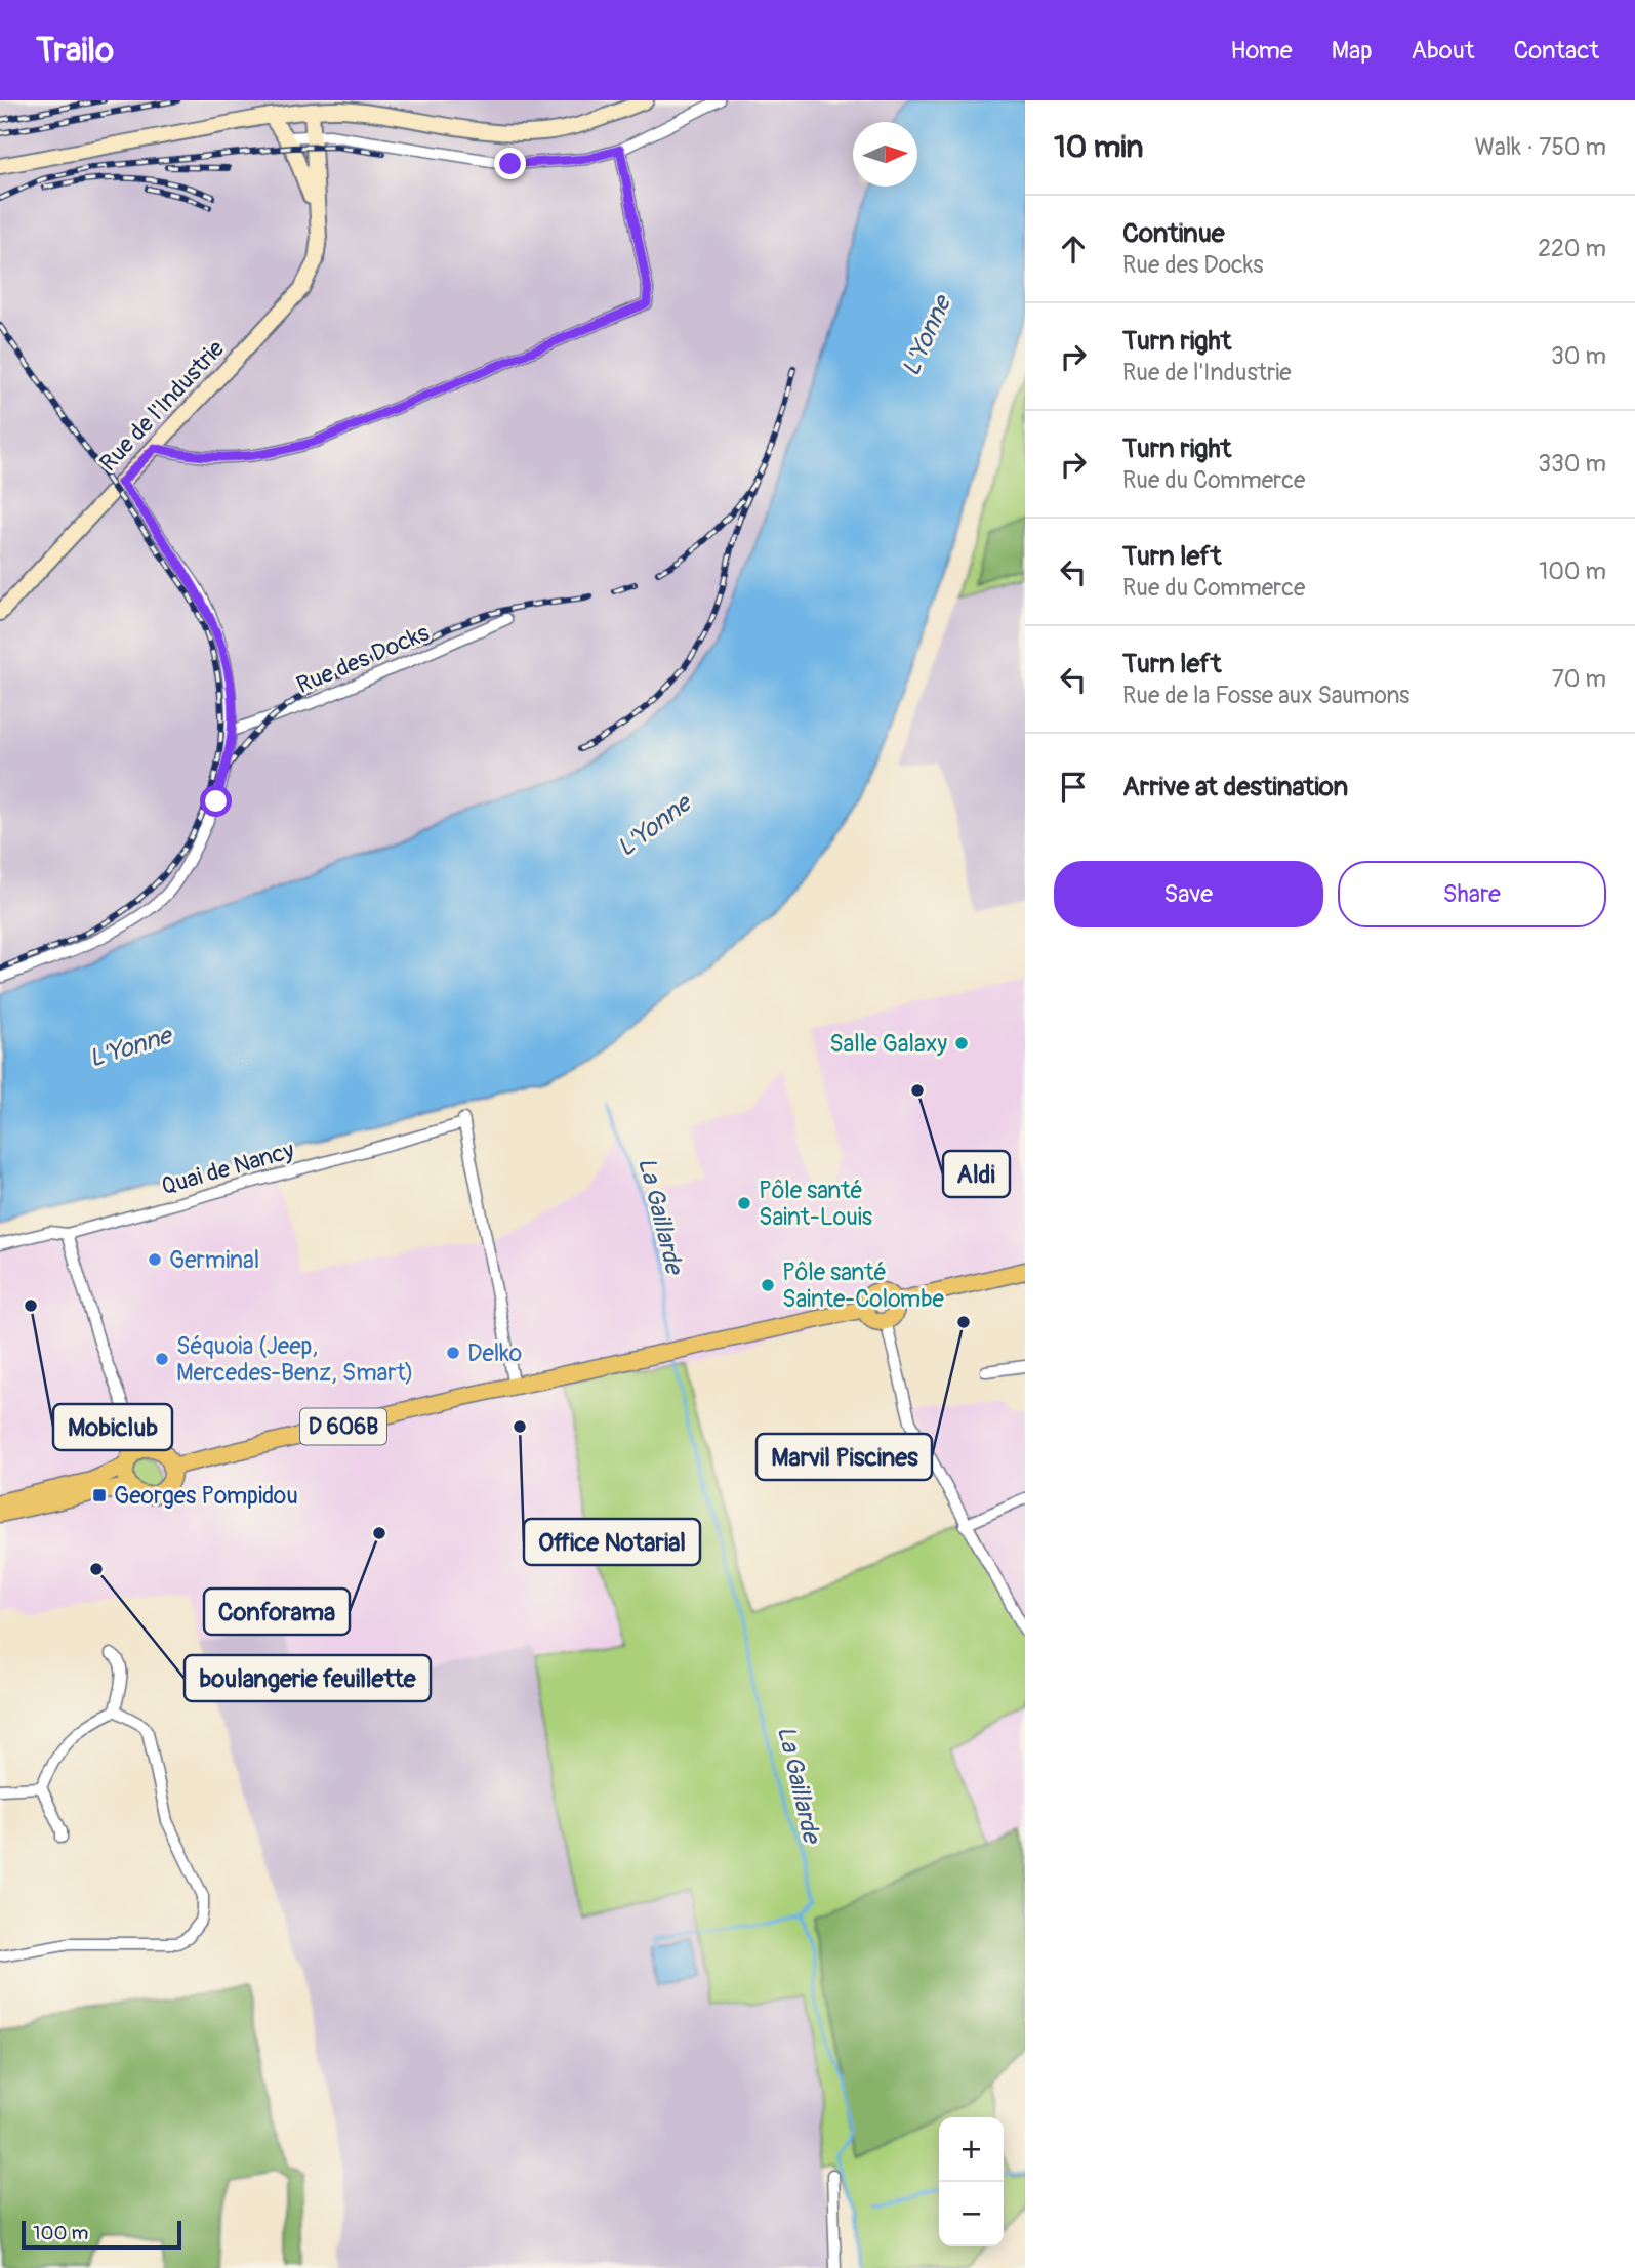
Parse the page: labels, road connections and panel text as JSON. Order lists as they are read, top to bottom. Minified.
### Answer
{"streets":{"main road":["Rue de l'Industrie","D 606B"],"street":["Rue des Docks","Quai de Nancy"]},"crossings":[["Quai de Nancy","D 606B"]],"water":["L'Yonne","La Gaillarde"],"places":{"other":["Salle Galaxy","Aldi","Pôle santé Saint-Louis","Germinal","Pôle santé Sainte-Colombe","Mobiclub","Marvil Piscines","Delko","Séquoia (Jeep, Mercedes-Benz, Smart)","Office Notarial","Conforama","boulangerie feuillette"],"transit":["Georges Pompidou"]},"scale_bar":"100 m","north":"right","page":{"header":"Trailo","nav":["Home","Map","About","Contact"],"heading":["10 min","Walk · 750 m"],"list":[["Continue","Rue des Docks","220 m"],["Turn right","Rue de l'Industrie","30 m"],["Turn right","Rue du Commerce","330 m"],["Turn left","Rue du Commerce","100 m"],["Turn left","Rue de la Fosse aux Saumons","70 m"],"Arrive at destination"],"buttons":["Save","Share"],"map_buttons":["+","−"],"scale":"100 m"}}
